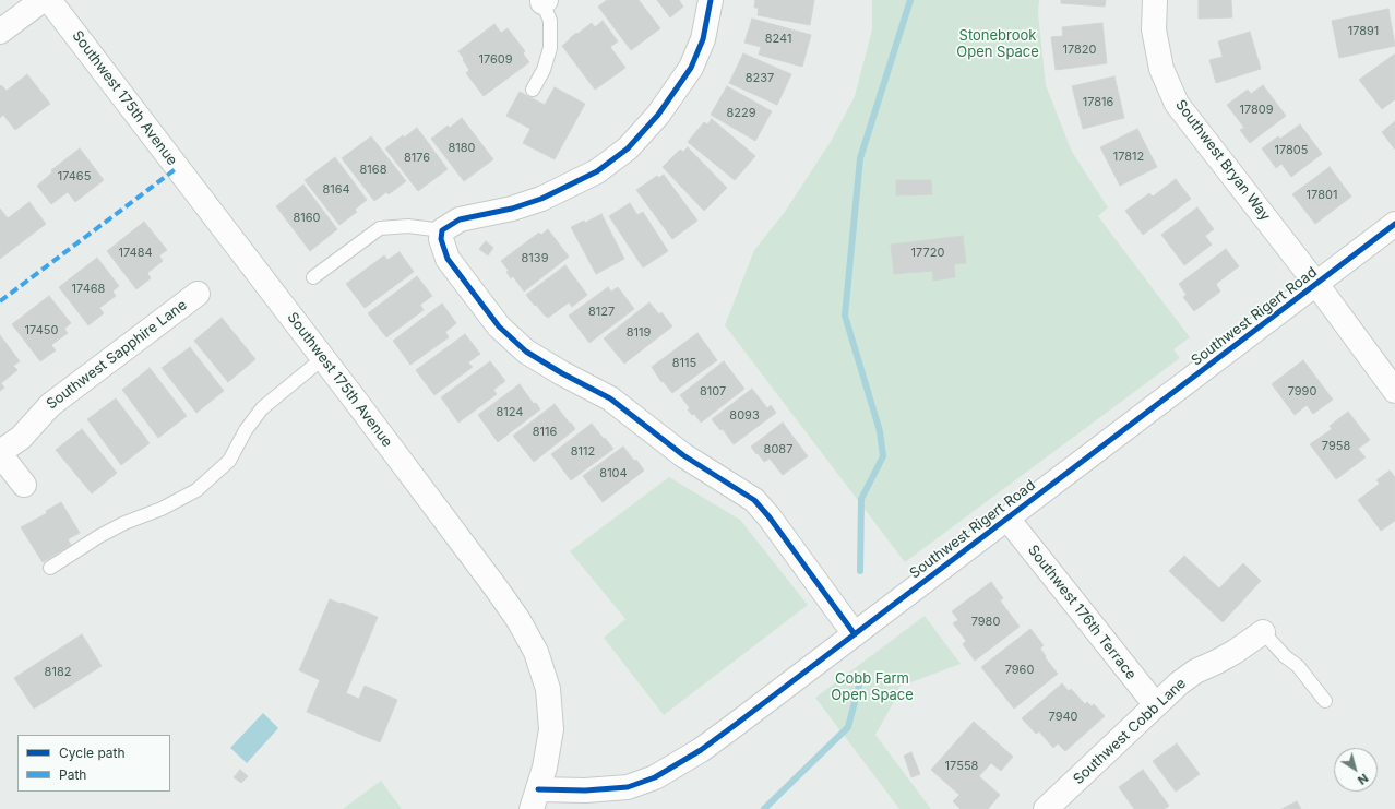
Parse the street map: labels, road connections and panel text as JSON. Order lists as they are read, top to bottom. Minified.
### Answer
{"streets":{"street":["Southwest 175th Avenue","Southwest Bryan Way","Southwest Rigert Road","Southwest Sapphire Lane","Southwest 176th Terrace","Southwest Cobb Lane"]},"crossings":[["Southwest 175th Avenue","Southwest Rigert Road"],["Southwest Bryan Way","Southwest Rigert Road"],["Southwest Rigert Road","Southwest 176th Terrace"],["Southwest 176th Terrace","Southwest Cobb Lane"]],"parks":["Stonebrook Open Space","Cobb Farm Open Space"],"house_numbers":["17891","8241","17820","17609","8237","17816","17809","8229","8180","17805","17812","8176","8168","17465","8164","17801","8160","17484","17720","8139","17468","8127","17450","8119","8115","8107","7990","8124","8093","8116","7958","8087","8112","8104","7980","7960","8182","7940","17558"],"legend":["Cycle path","Path"],"north":"bottom right"}
